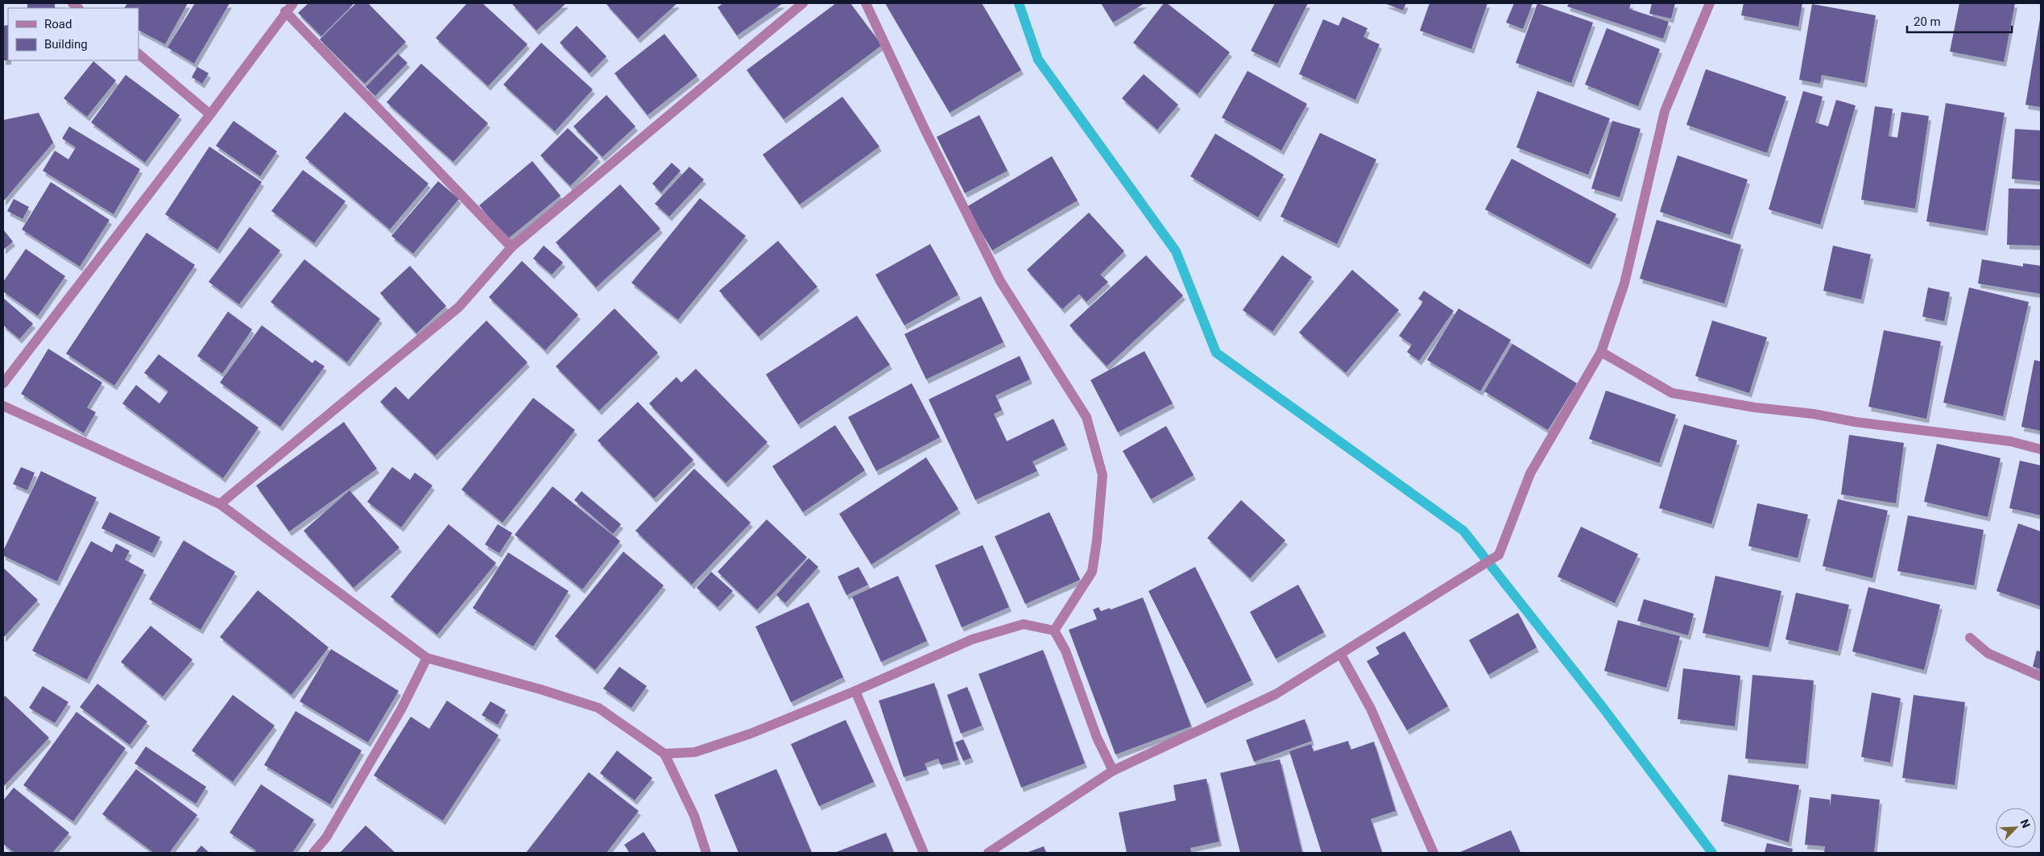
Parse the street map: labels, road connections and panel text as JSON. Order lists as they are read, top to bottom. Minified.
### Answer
{"legend":["Road","Building"],"scale_bar":"20 m","north":"top right"}
